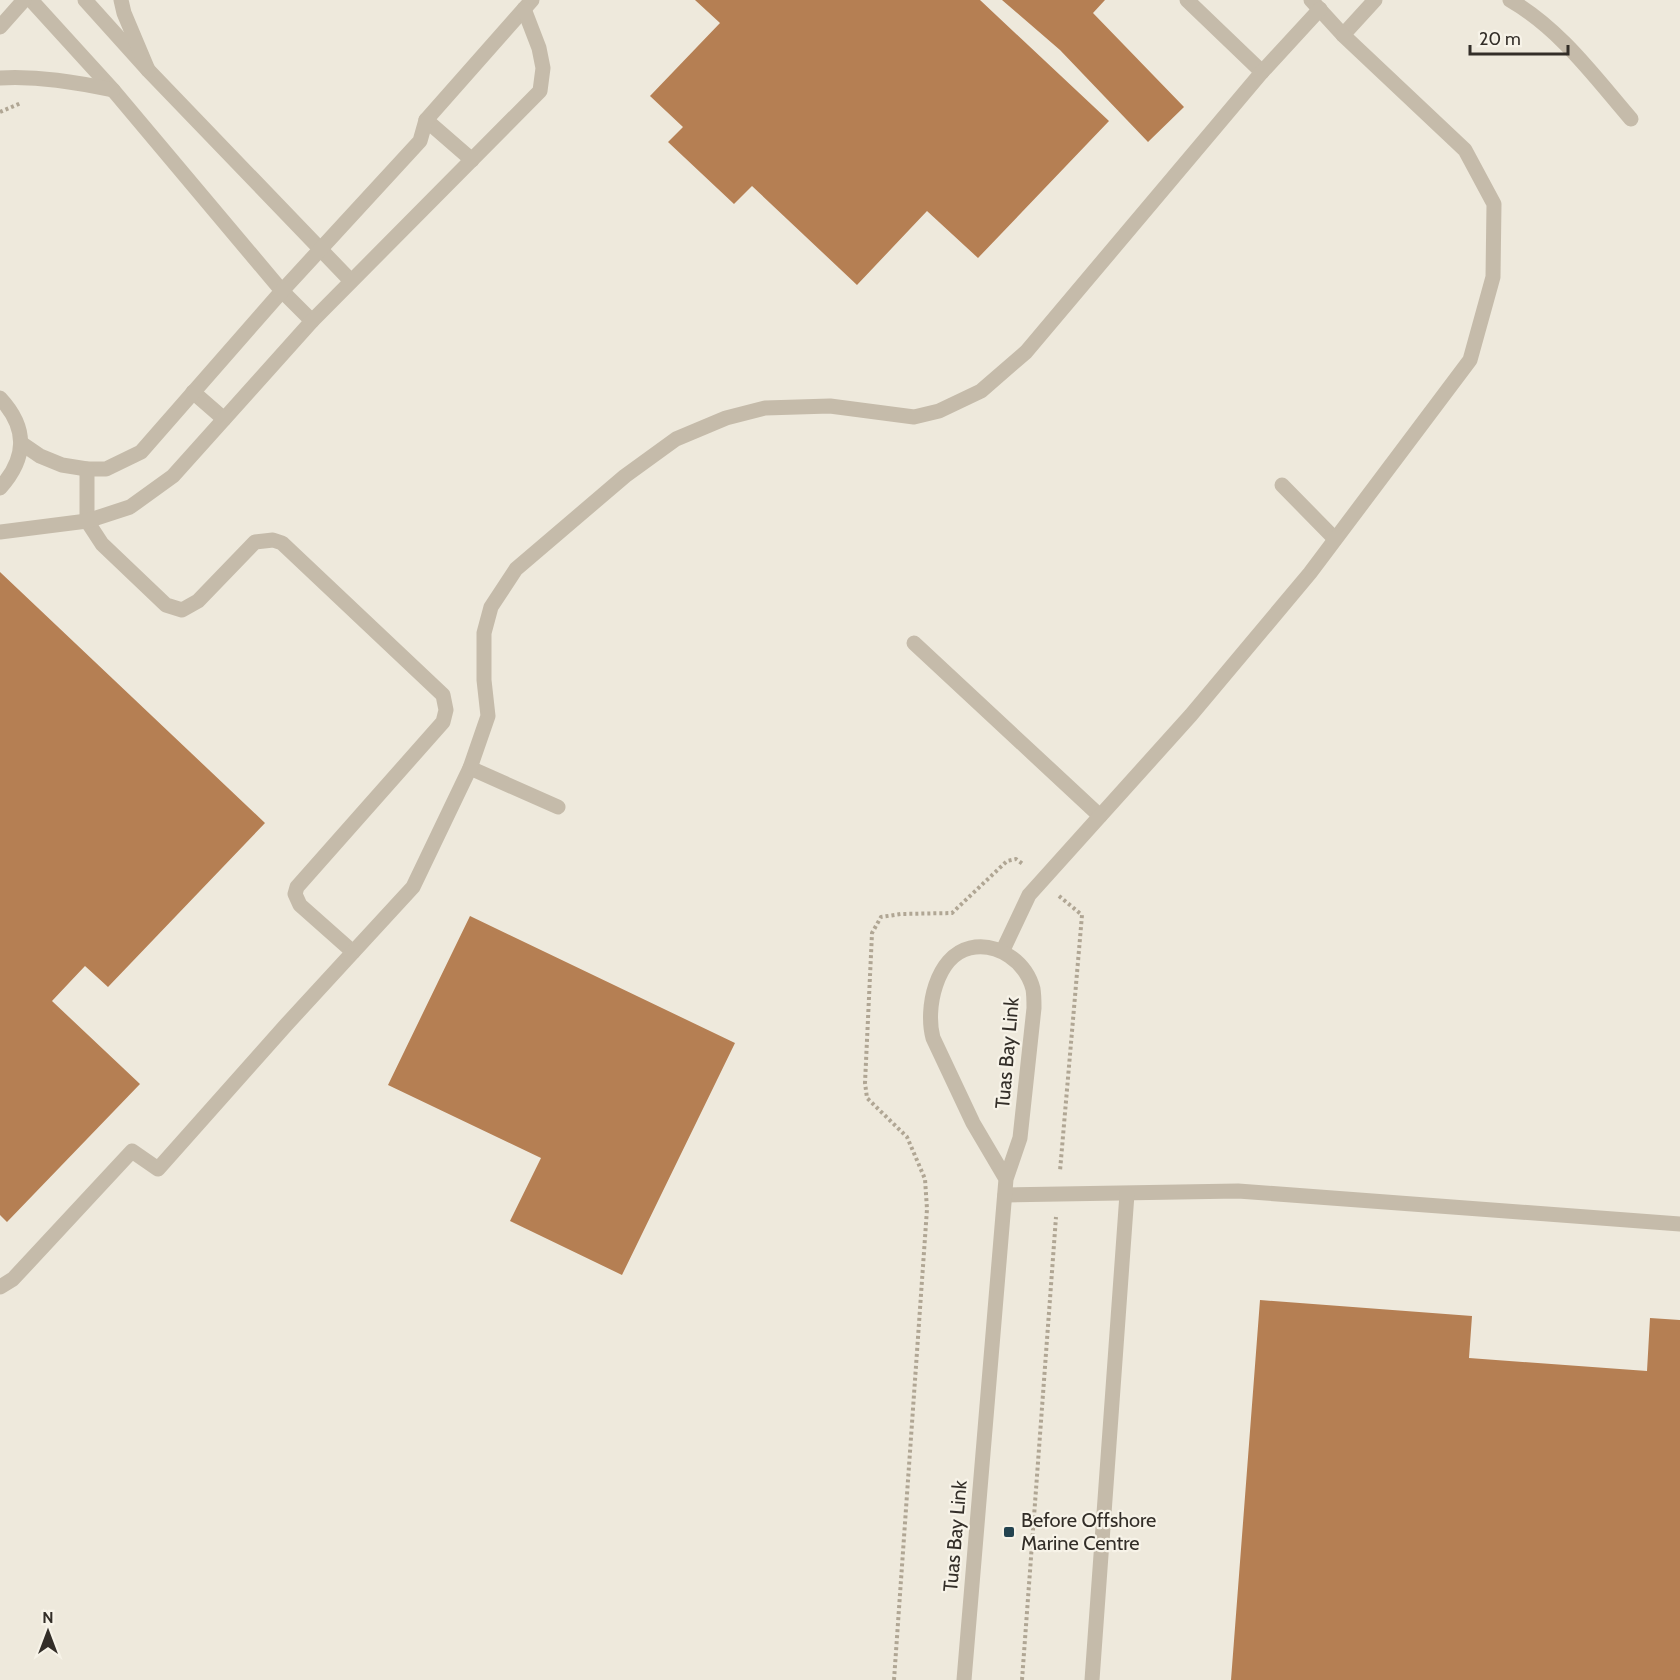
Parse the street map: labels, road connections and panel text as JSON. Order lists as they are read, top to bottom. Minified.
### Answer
{"streets":{"street":["Tuas Bay Link"]},"places":{"transit":["Before Offshore Marine Centre"]},"scale_bar":"20 m","north":"top"}
